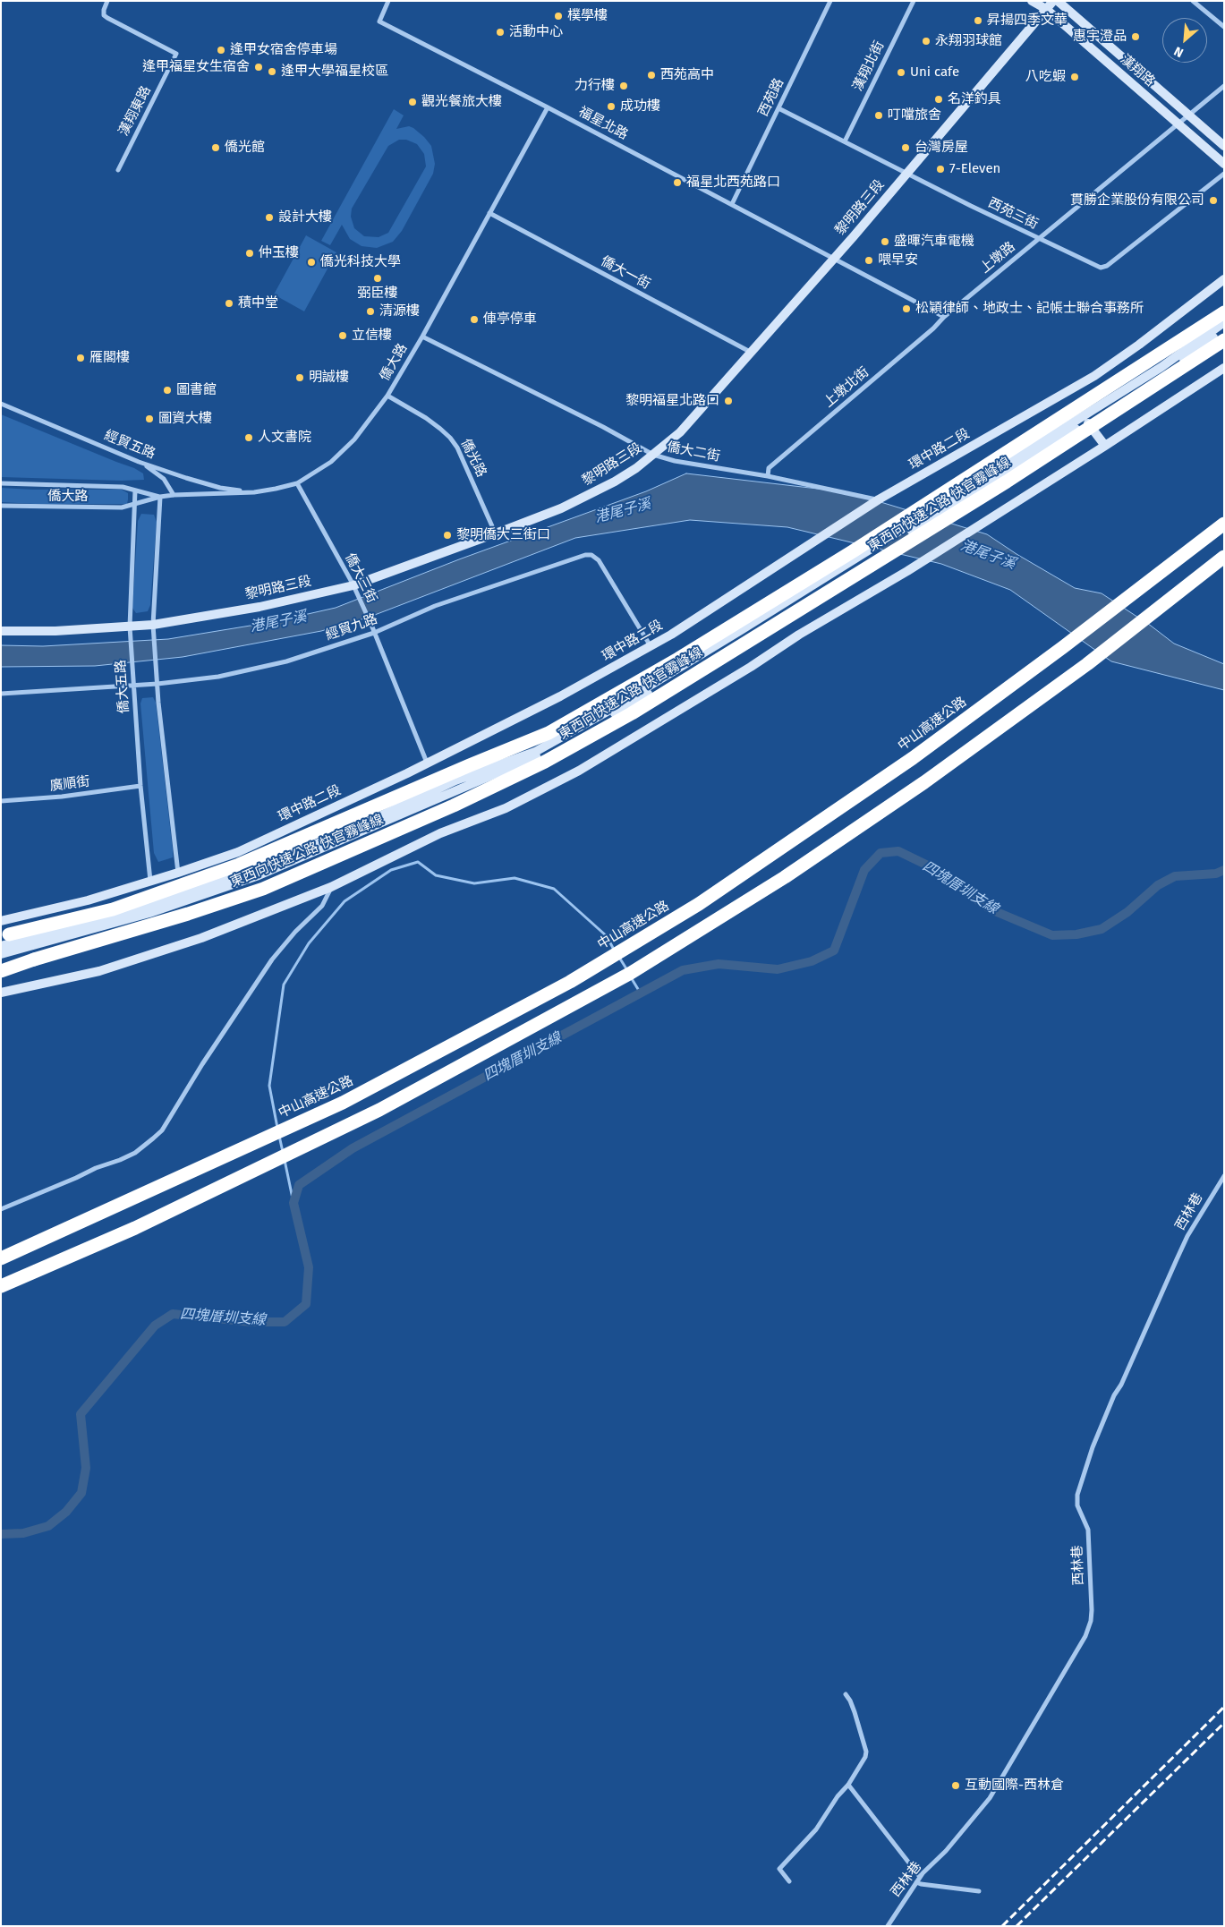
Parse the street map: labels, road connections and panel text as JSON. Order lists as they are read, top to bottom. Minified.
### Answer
{"streets":{"highway":["東西向快速公路 快官霧峰線","中山高速公路"],"street":["漢翔北街","漢翔路","西苑路","漢翔東路","福星北路","黎明路三段","西苑三街","上墩路","僑大一街","僑大路","上墩北街","經貿五路","環中路二段","僑大二街","僑光路","僑大三街","經貿九路","僑大五路","廣順街","西林巷"]},"crossings":[["漢翔北街","西苑三街"],["漢翔路","黎明路三段"],["漢翔路","上墩路"],["西苑路","福星北路"],["西苑路","西苑三街"],["福星北路","黎明路三段"],["福星北路","僑大路"],["黎明路三段","西苑三街"],["黎明路三段","僑大一街"],["黎明路三段","僑大二街"],["黎明路三段","僑光路"],["黎明路三段","僑大三街"],["黎明路三段","僑大五路"],["西苑三街","上墩路"],["上墩路","上墩北街"],["僑大一街","僑大路"],["僑大路","經貿五路"],["僑大路","僑大二街"],["僑大路","僑光路"],["僑大路","僑大三街"],["僑大路","僑大五路"],["上墩北街","僑大二街"],["環中路二段","僑大二街"],["環中路二段","僑大三街"],["環中路二段","經貿九路"],["環中路二段","僑大五路"],["僑大三街","經貿九路"],["經貿九路","僑大五路"],["僑大五路","廣順街"]],"water":["港尾子溪","四塊厝圳支線"],"places":["樸學樓","昇揚四季文華","活動中心","惠宇澄品","永翔羽球館","逢甲女宿舍停車場","逢甲福星女生宿舍","逢甲大學福星校區","Uni cafe","西苑高中","八吃蝦","力行樓","名洋釣具","觀光餐旅大樓","成功樓","叮噹旅舍","僑光館","台灣房屋","7-Eleven","福星北西苑路口","貫勝企業股份有限公司","設計大樓","盛暉汽車電機","仲玉樓","喂早安","僑光科技大學","弼臣樓","積中堂","松穎律師、地政士、記帳士聯合事務所","清源樓","俥亭停車","立信樓","雁閣樓","明誠樓","圖書館","黎明福星北路口","圖資大樓","人文書院","黎明僑大三街口","互動國際-西林倉"],"north":"bottom left"}
